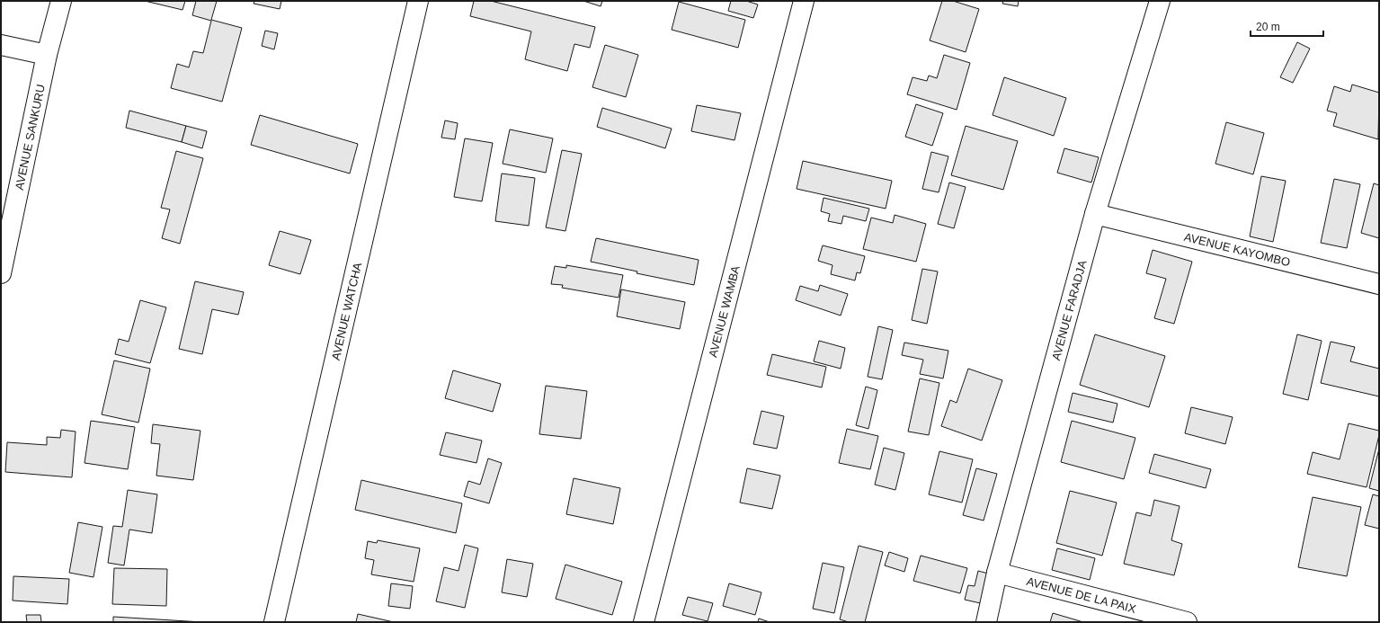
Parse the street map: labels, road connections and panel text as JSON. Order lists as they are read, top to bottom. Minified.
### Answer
{"streets":{"street":["AVENUE SANKURU","AVENUE KAYOMBO","AVENUE FARADJA","AVENUE WATCHA","AVENUE WAMBA","AVENUE DE LA PAIX"]},"crossings":[["AVENUE KAYOMBO","AVENUE FARADJA"],["AVENUE FARADJA","AVENUE DE LA PAIX"]],"scale_bar":"20 m"}
